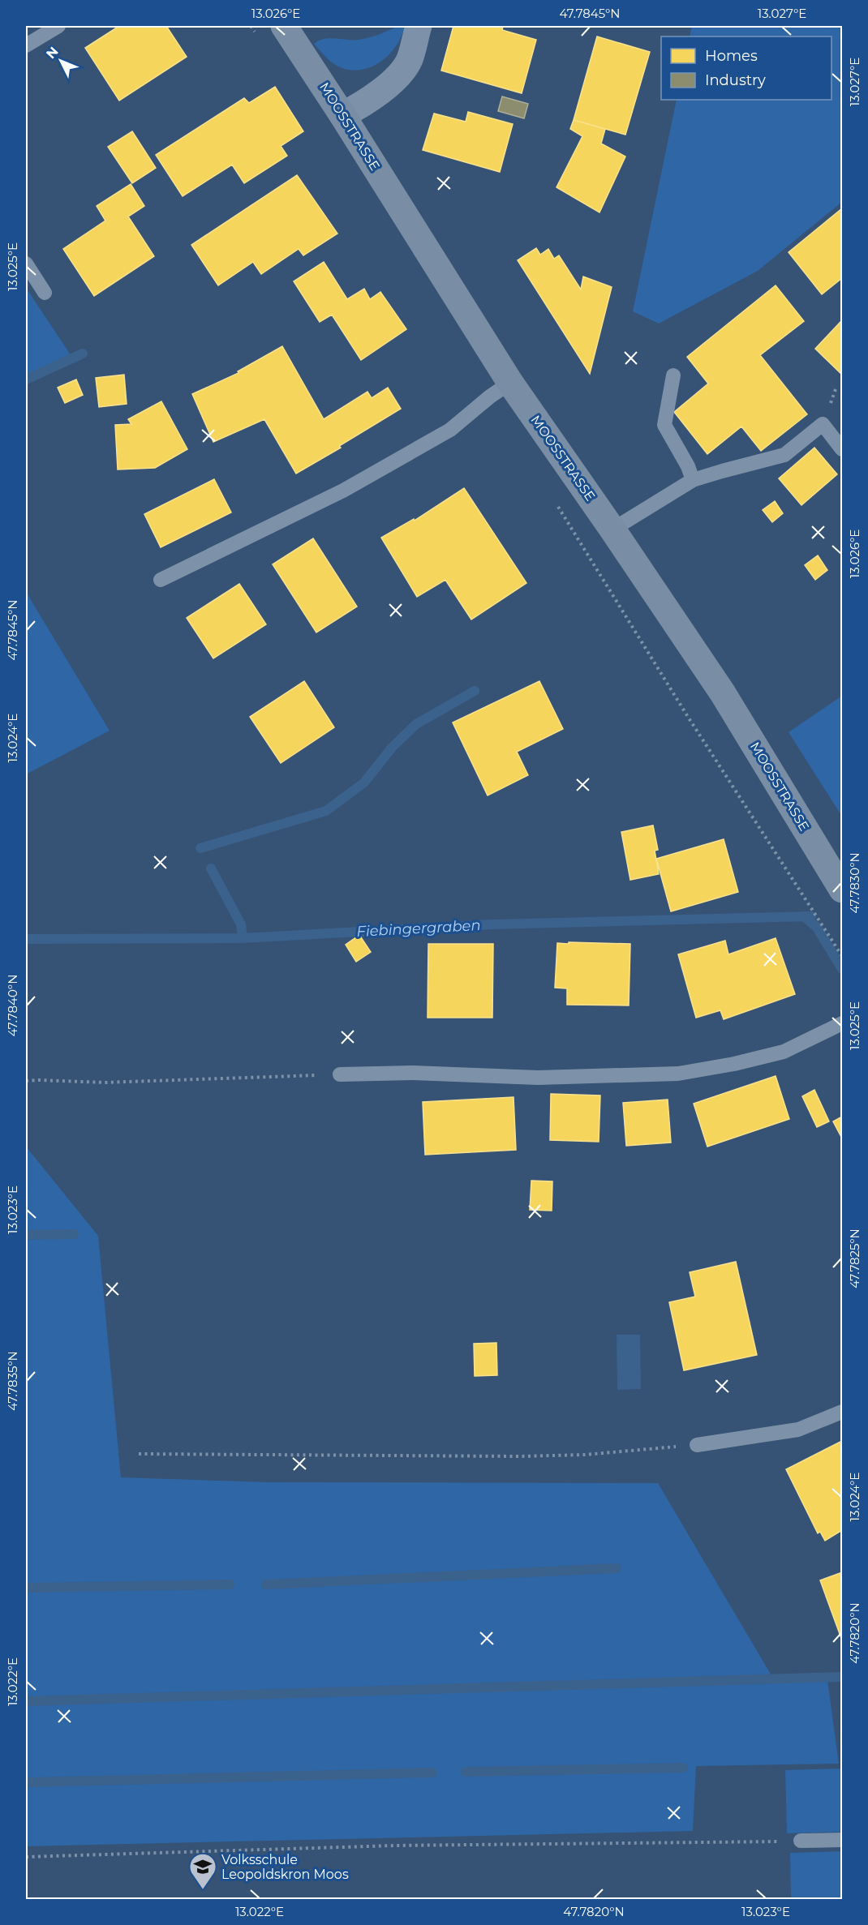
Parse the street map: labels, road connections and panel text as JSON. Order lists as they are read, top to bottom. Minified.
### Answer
{"streets":{"street":["MOOSSTRASSE"]},"water":["Fiebingergraben"],"places":{"school or university":["Volksschule Leopoldskron Moos"]},"legend":["Homes","Industry"],"north":"top left","coordinates":["13.026°E","47.7845°N","13.027°E","13.025°E","13.024°E","47.7830°N","47.7840°N","13.023°E","47.7825°N","47.7835°N","47.7820°N","13.022°E"]}
